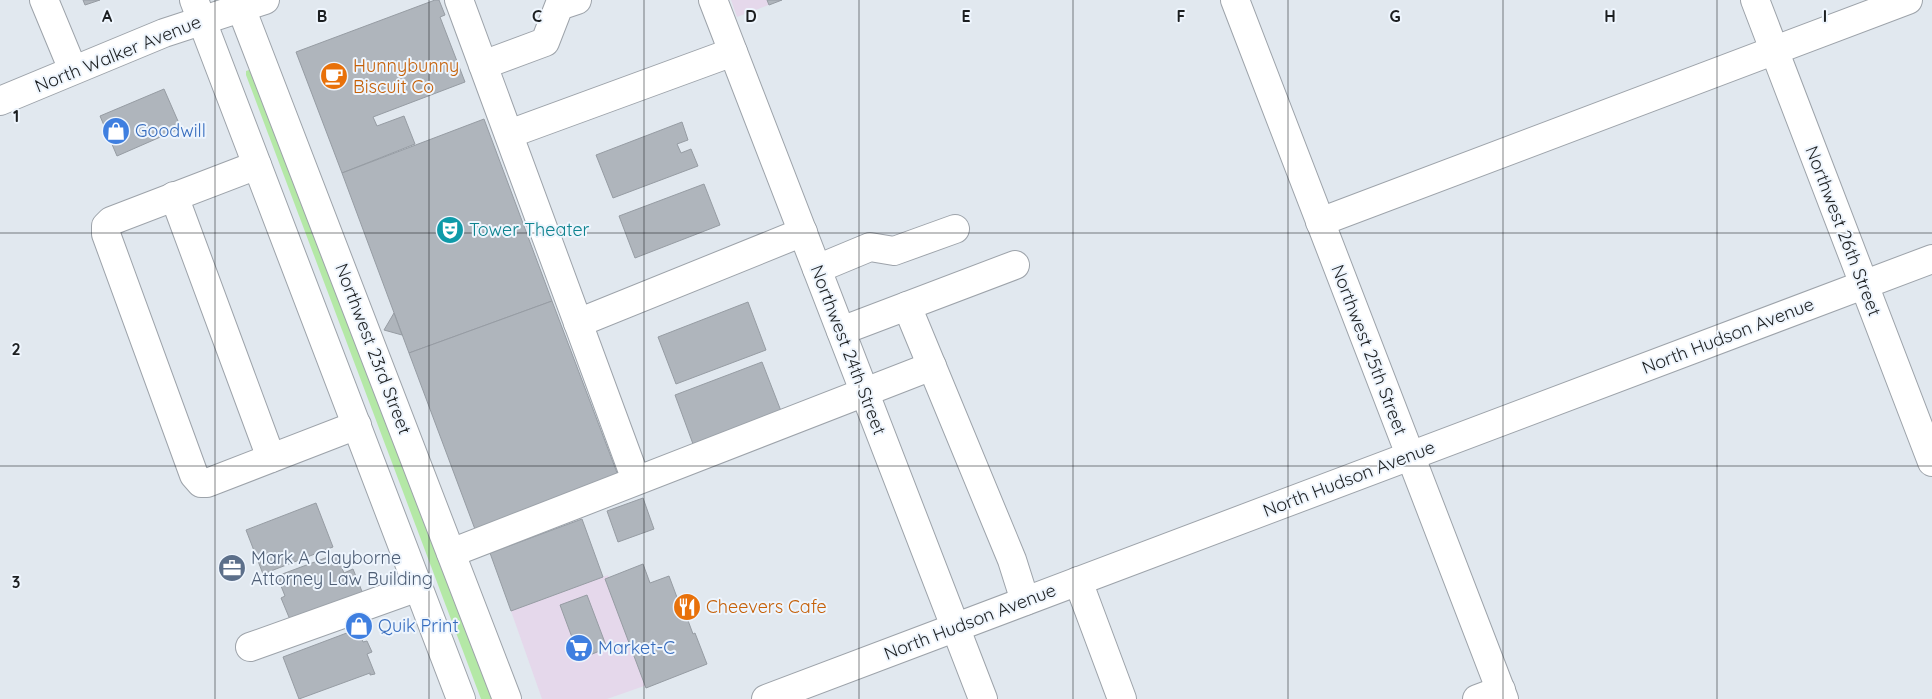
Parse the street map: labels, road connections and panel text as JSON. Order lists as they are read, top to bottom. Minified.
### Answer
{"streets":{"street":["North Walker Avenue","Northwest 26th Street","North Hudson Avenue","Northwest 23rd Street","Northwest 24th Street","Northwest 25th Street"]},"crossings":[["North Walker Avenue","Northwest 23rd Street"],["Northwest 26th Street","North Hudson Avenue"],["North Hudson Avenue","Northwest 24th Street"],["North Hudson Avenue","Northwest 25th Street"]],"places":{"cafe":["Hunnybunny Biscuit Co"],"shop":["Goodwill","Quik Print"],"theatre":["Tower Theater"],"office":["Mark A Clayborne Attorney Law Building"],"restaurant":["Cheevers Cafe"],"supermarket":["Market-C"]},"grid":{"columns":["A","B","C","D","E","F","G","H","I"],"rows":["1","2","3"]}}
